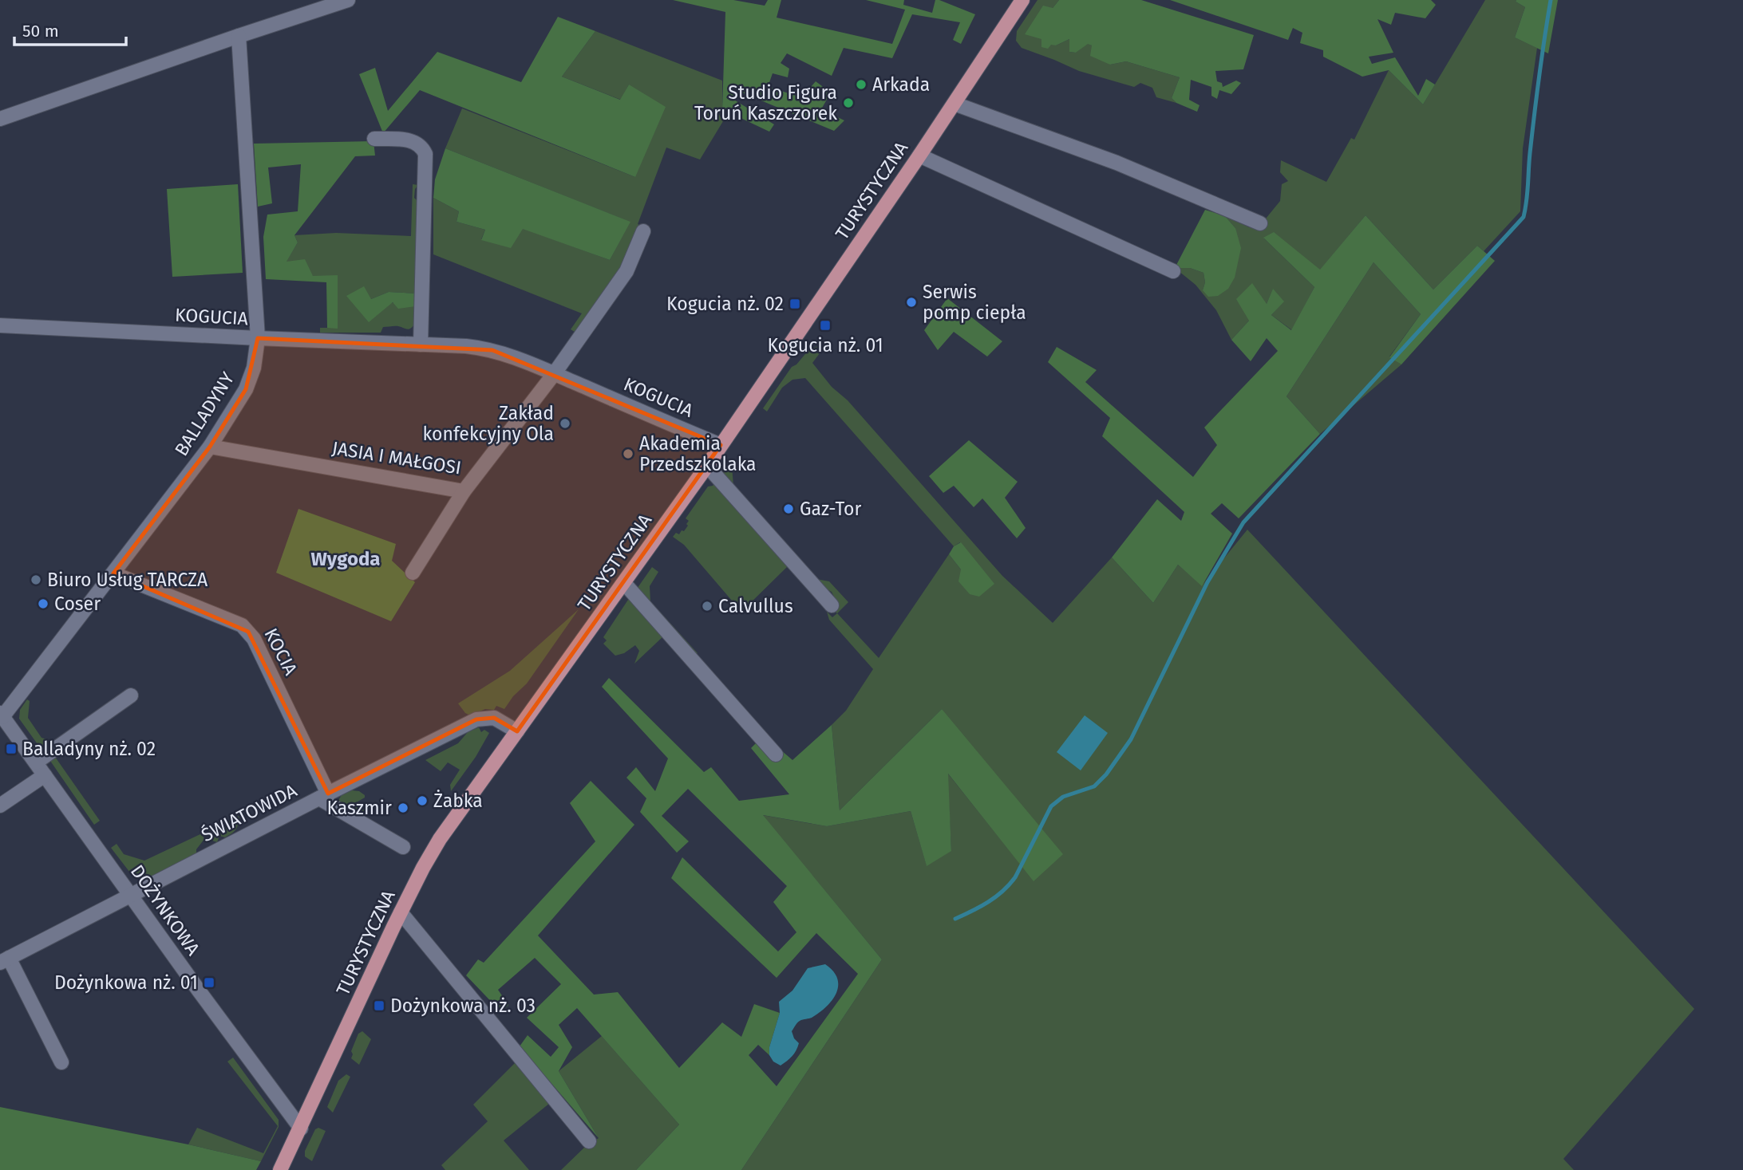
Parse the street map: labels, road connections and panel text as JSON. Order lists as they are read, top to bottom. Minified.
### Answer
{"streets":{"main road":["TURYSTYCZNA"],"street":["KOGUCIA","BALLADYNY","JASIA I MAŁGOSI","KOCIA","ŚWIATOWIDA","DOŻYNKOWA"]},"crossings":[["TURYSTYCZNA","KOGUCIA"],["TURYSTYCZNA","ŚWIATOWIDA"],["TURYSTYCZNA","DOŻYNKOWA"],["KOGUCIA","BALLADYNY"],["KOGUCIA","JASIA I MAŁGOSI"],["BALLADYNY","JASIA I MAŁGOSI"],["BALLADYNY","KOCIA"],["BALLADYNY","DOŻYNKOWA"],["KOCIA","ŚWIATOWIDA"],["ŚWIATOWIDA","DOŻYNKOWA"]],"districts":["Wygoda"],"places":{"other":["Arkada","Studio Figura Toruń Kaszczorek","Serwis pomp ciepła","Zakład konfekcyjny Ola","Akademia Przedszkolaka","Gaz-Tor","Biuro Usług TARCZA","Coser","Calvullus","Żabka","Kaszmir"],"transit":["Kogucia nż. 02","Kogucia nż. 01","Balladyny nż. 02","Dożynkowa nż. 01","Dożynkowa nż. 03"]},"scale_bar":"50 m"}
